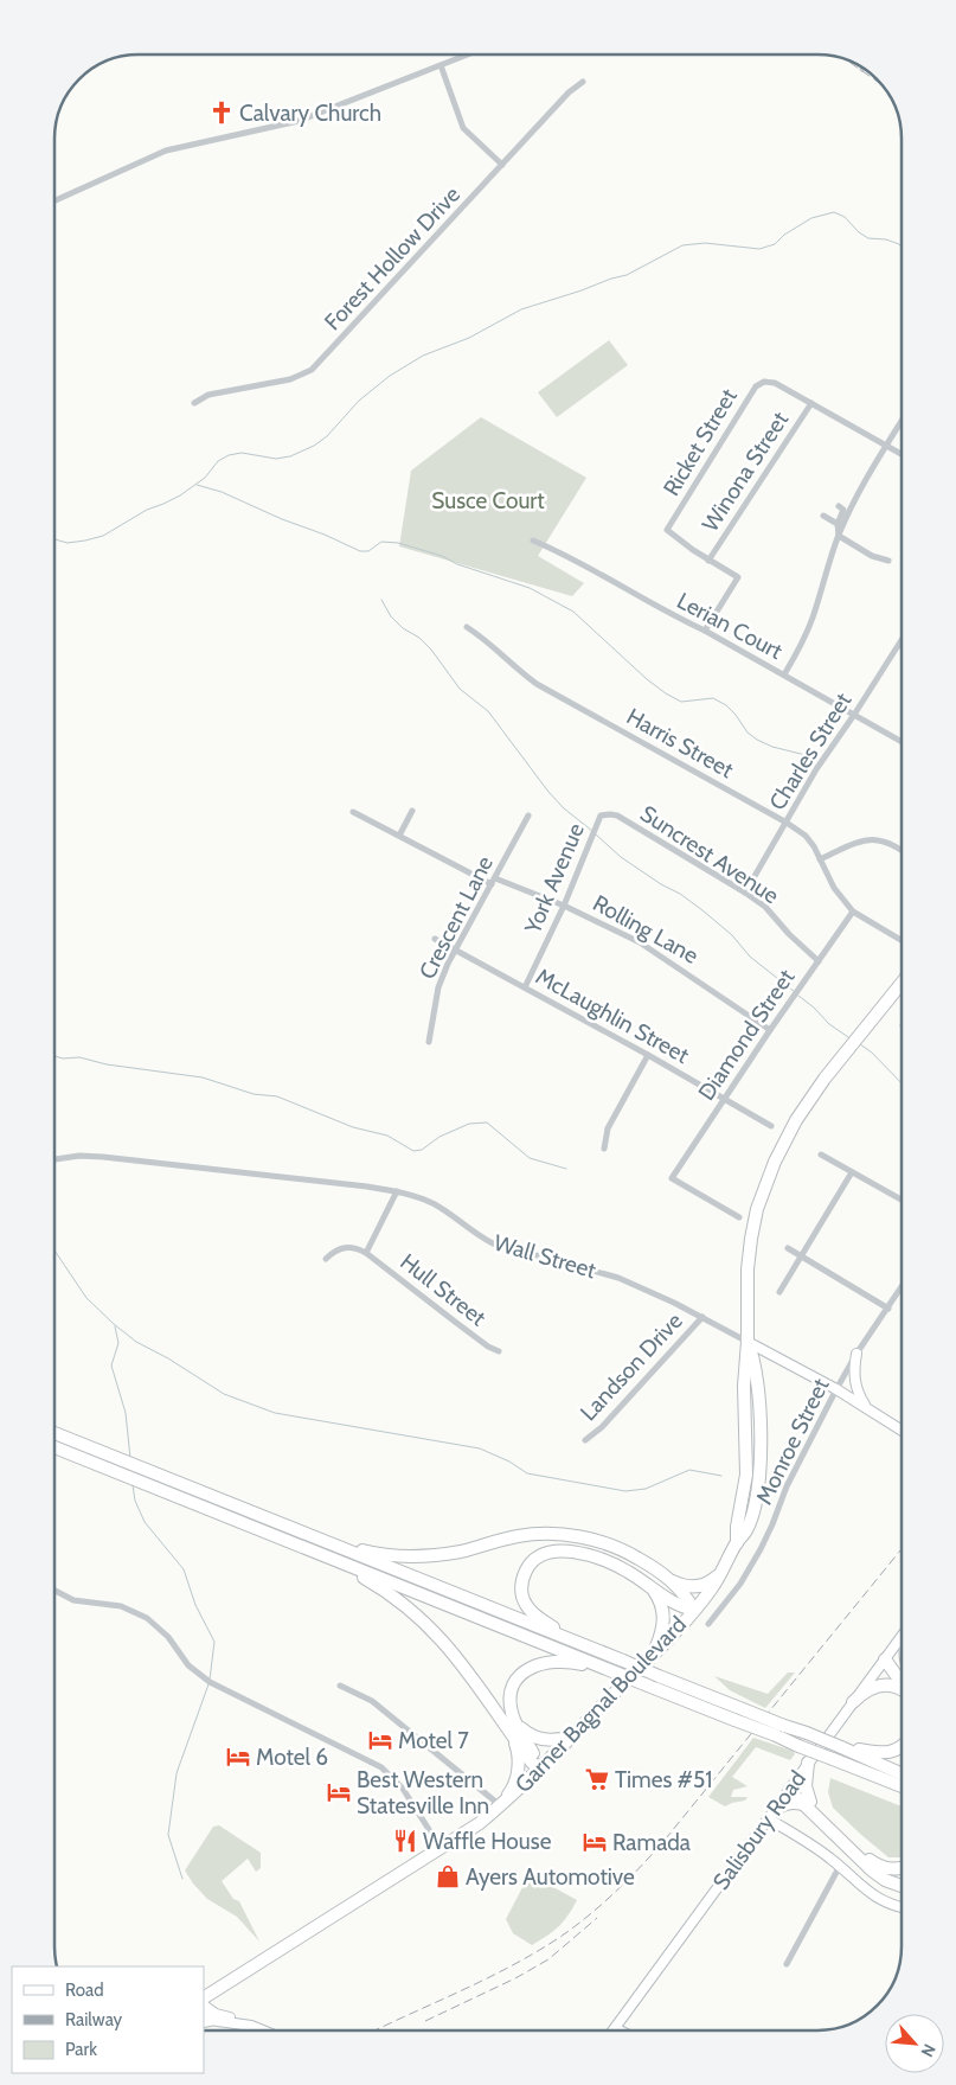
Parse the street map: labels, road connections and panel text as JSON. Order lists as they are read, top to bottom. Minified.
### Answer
{"streets":{"highway":["Garner Bagnal Boulevard"],"street":["Forest Hollow Drive","Ricket Street","Winona Street","Lerian Court","Harris Street","Charles Street","Suncrest Avenue","York Avenue","Crescent Lane","Rolling Lane","McLaughlin Street","Diamond Street","Wall Street","Hull Street","Landson Drive","Monroe Street","Salisbury Road"]},"crossings":[["Ricket Street","Winona Street"],["Lerian Court","Charles Street"],["Harris Street","Charles Street"],["Harris Street","Diamond Street"],["Charles Street","Suncrest Avenue"],["Suncrest Avenue","York Avenue"],["Suncrest Avenue","Diamond Street"],["York Avenue","Rolling Lane"],["York Avenue","McLaughlin Street"],["Crescent Lane","Rolling Lane"],["Crescent Lane","McLaughlin Street"],["Rolling Lane","Diamond Street"],["McLaughlin Street","Diamond Street"],["Wall Street","Landson Drive"],["Wall Street","Monroe Street"],["Wall Street","Garner Bagnal Boulevard"]],"parks":["Susce Court"],"places":{"church":["Calvary Church"],"hotel":["Motel 7","Motel 6","Best Western Statesville Inn","Ramada"],"supermarket":["Times #51"],"restaurant":["Waffle House"],"shop":["Ayers Automotive"]},"legend":["Road","Railway","Park"],"north":"bottom right"}
